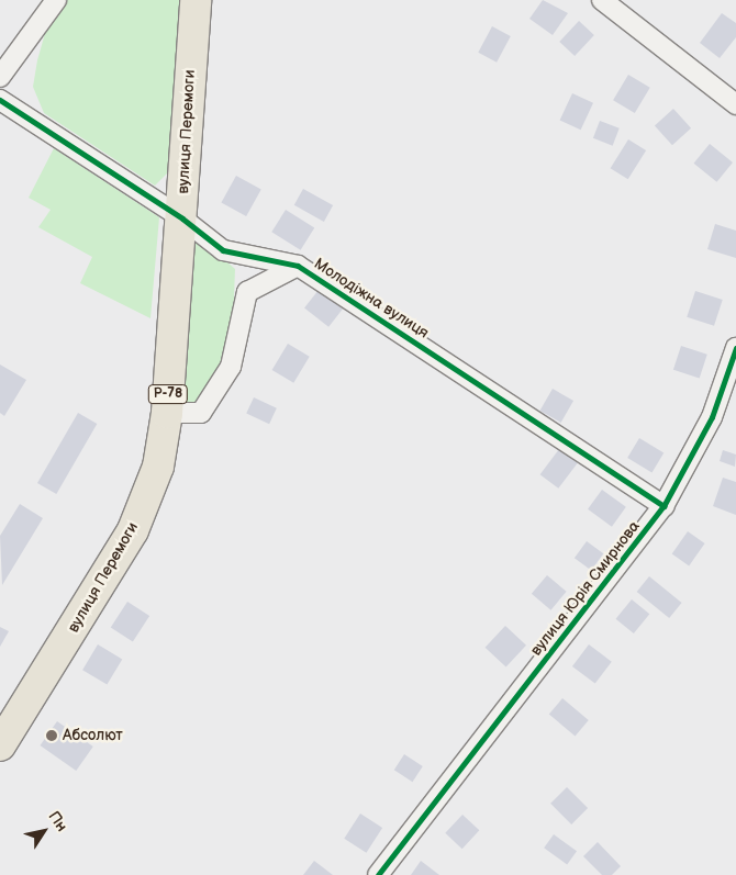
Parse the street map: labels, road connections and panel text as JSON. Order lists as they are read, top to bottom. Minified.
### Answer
{"streets":{"main road":["вулиця Перемоги","Р-78"],"street":["Молодіжна вулиця","вулиця Юрія Смирнова"]},"crossings":[["вулиця Перемоги","Молодіжна вулиця"],["Молодіжна вулиця","вулиця Юрія Смирнова"]],"places":["Абсолют"],"north":"top right"}
